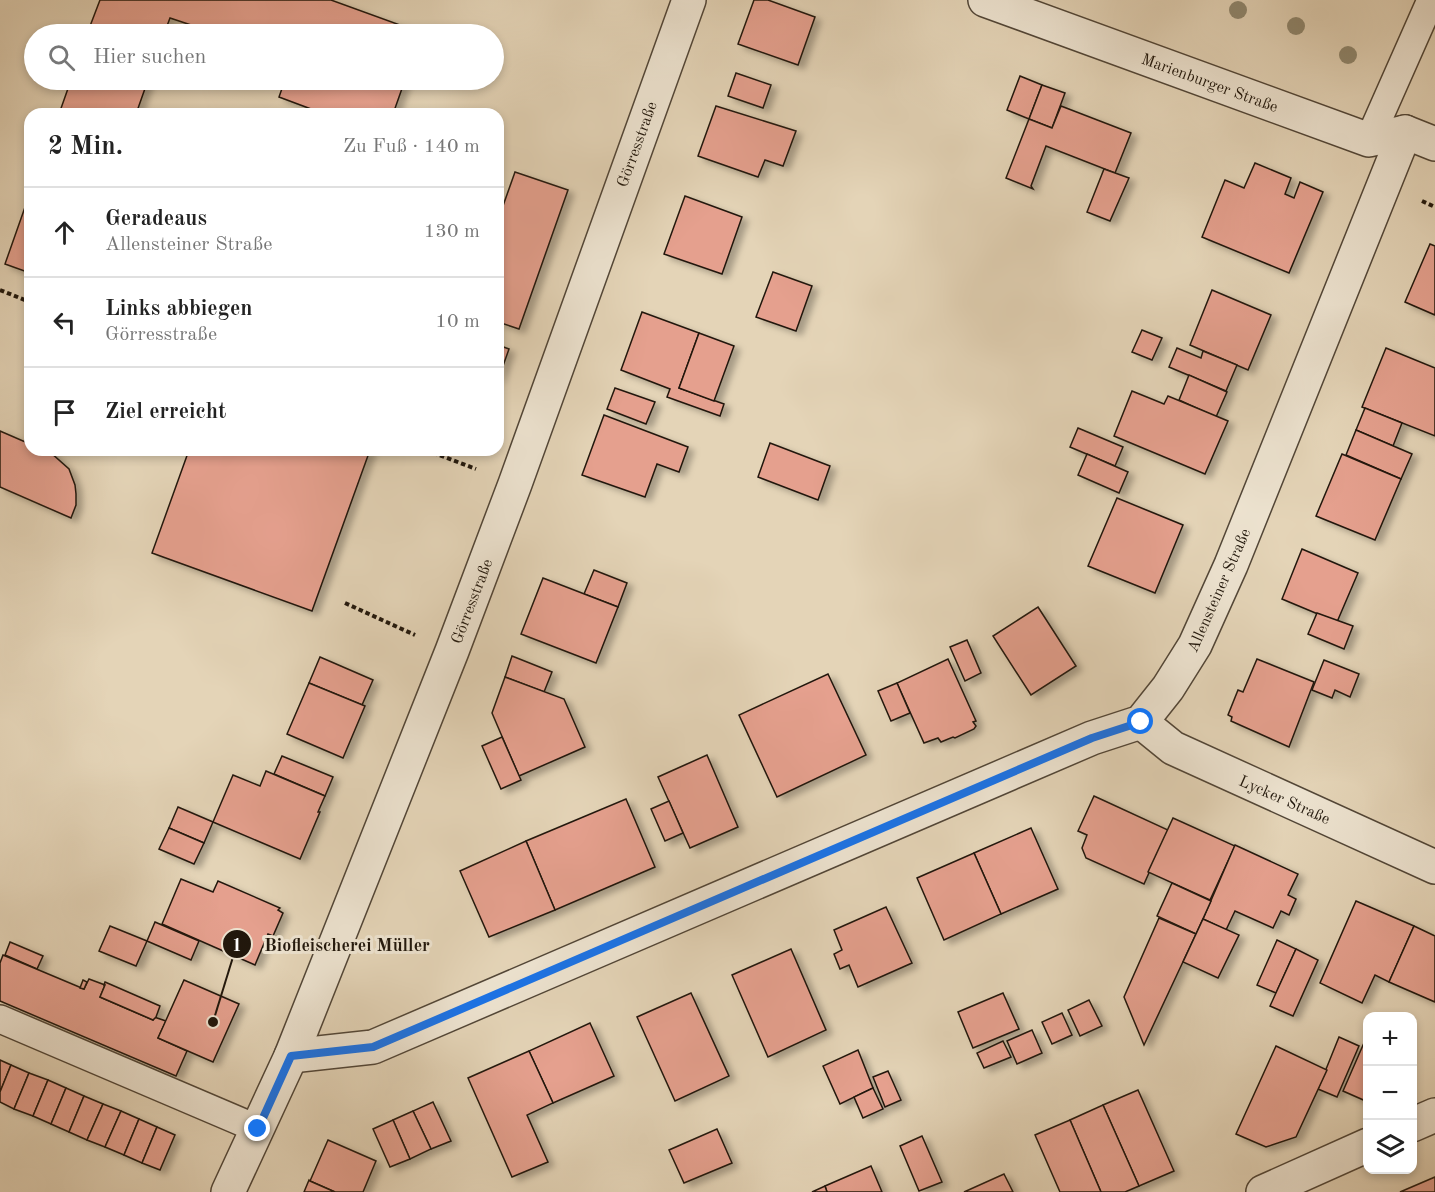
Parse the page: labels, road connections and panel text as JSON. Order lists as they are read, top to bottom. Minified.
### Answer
{"streets":{"street":["Marienburger Straße","Görresstraße","Allensteiner Straße","Lycker Straße"]},"crossings":[["Allensteiner Straße","Lycker Straße"]],"places":["Biofleischerei Müller"],"page":{"search":"Hier suchen","heading":["2 Min.","Zu Fuß · 140 m"],"list":[["Geradeaus","Allensteiner Straße","130 m"],["Links abbiegen","Görresstraße","10 m"],"Ziel erreicht"],"map_buttons":["+","−"]}}
